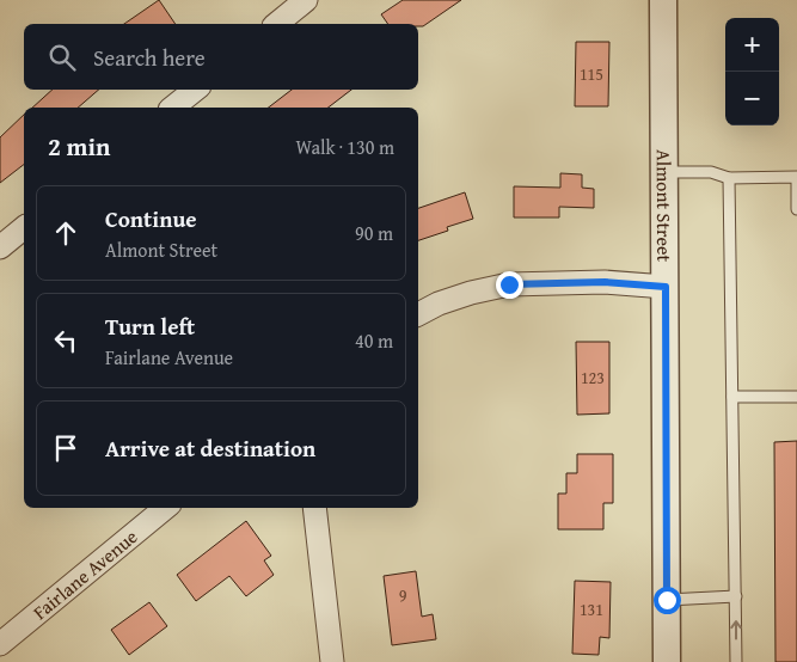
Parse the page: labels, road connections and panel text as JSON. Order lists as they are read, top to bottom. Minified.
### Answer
{"streets":{"street":["Almont Street","Fairlane Avenue"]},"house_numbers":["115","123","9","131"],"page":{"map_buttons":["+","−"],"search":"Search here","heading":["2 min","Walk · 130 m"],"list":[["Continue","Almont Street","90 m"],["Turn left","Fairlane Avenue","40 m"],"Arrive at destination"]}}
